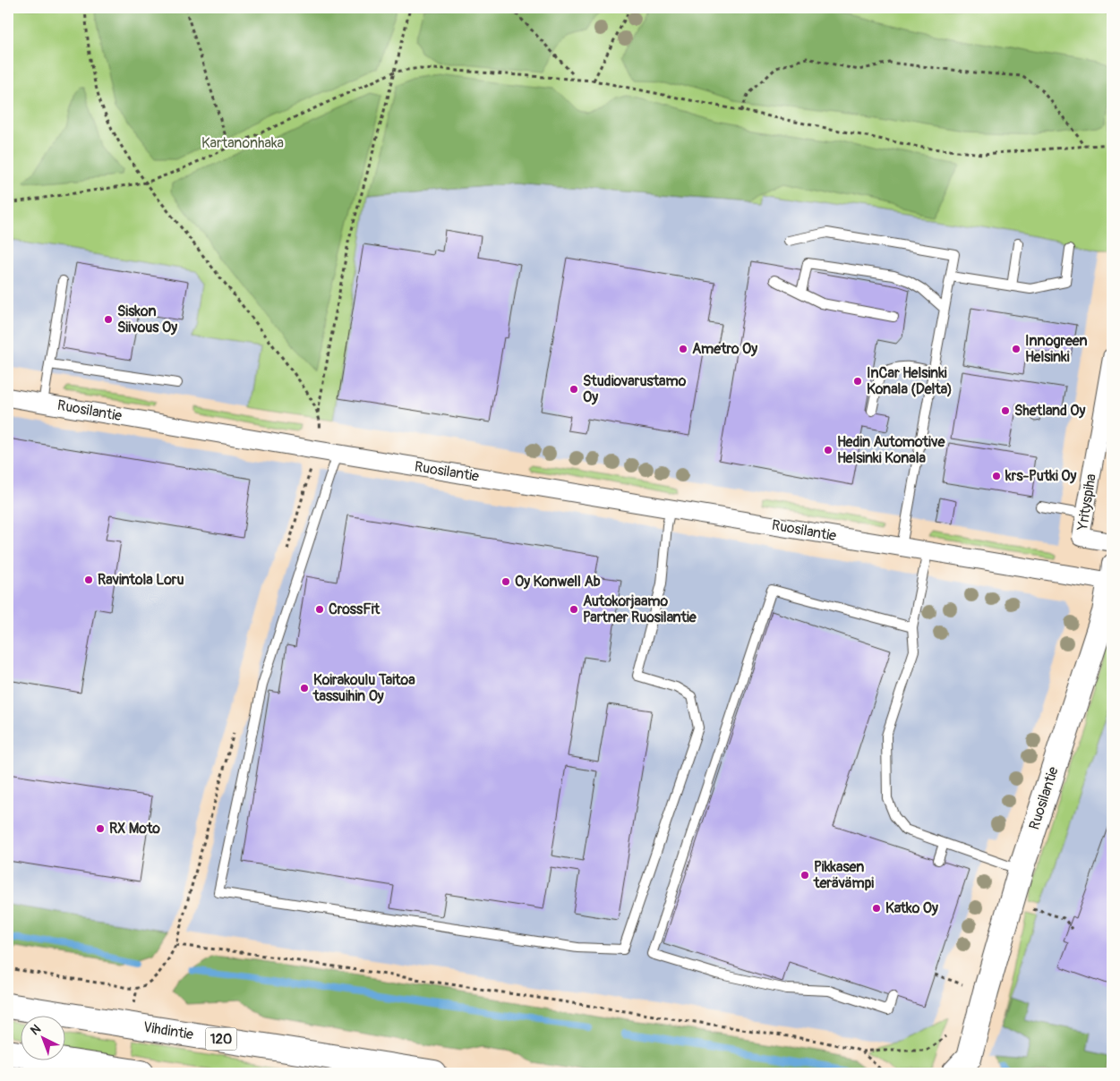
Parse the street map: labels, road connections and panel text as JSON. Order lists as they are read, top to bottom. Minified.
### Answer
{"streets":{"main road":["Ruosilantie","Vihdintie","120"],"street":["Yrityspiha"]},"parks":["Kartanonhaka"],"places":["Siskon Siivous Oy","Ametro Oy","Innogreen Helsinki","InCar Helsinki Konala (Delta)","Studiovarustamo Oy","Shetland Oy","Hedin Automotive Helsinki Konala","krs-Putki Oy","Ravintola Loru","Oy Konwell Ab","CrossFit","Autokorjaamo Partner Ruosilantie","Koirakoulu Taitoa tassuihin Oy","RX Moto","Pikkasen terävämpi","Katko Oy"],"north":"top left"}
